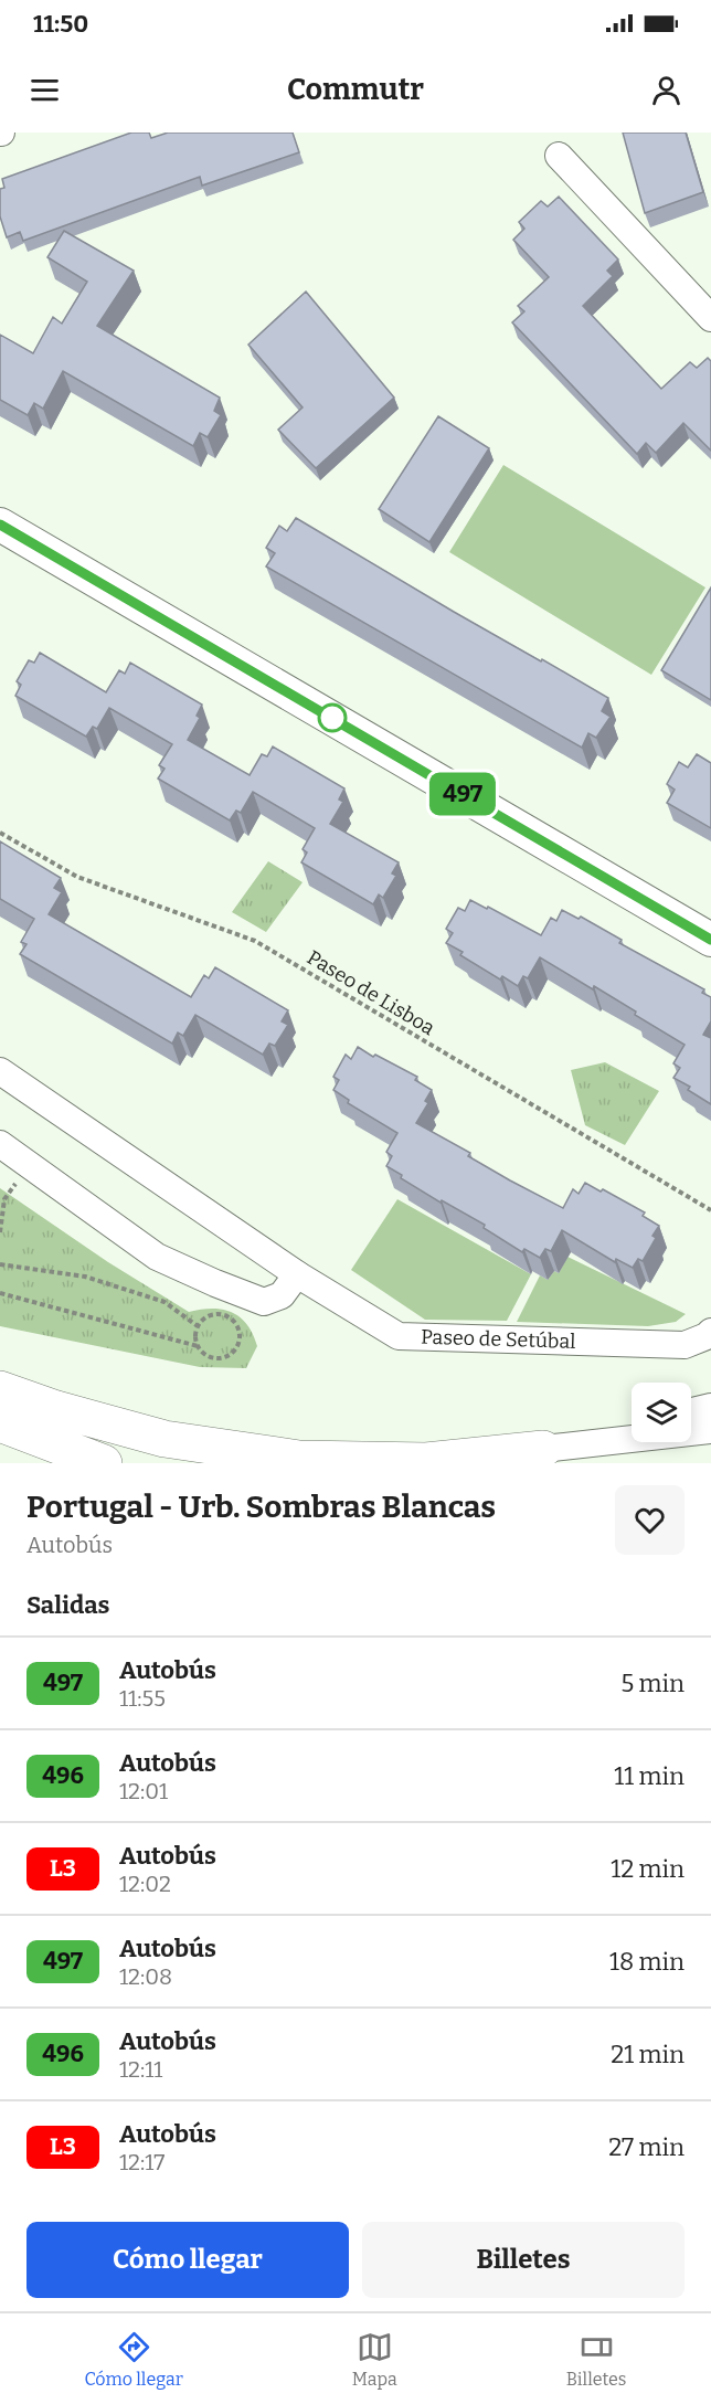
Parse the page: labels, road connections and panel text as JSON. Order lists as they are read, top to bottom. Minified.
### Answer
{"streets":{"street":["Paseo de Setúbal"],"path":["Paseo de Lisboa"]},"lines":["bus line 497"],"page":{"status":"11:50","header":"Commutr","on_map":"497","heading":[["Portugal - Urb. Sombras Blancas","Autobús"],"Salidas"],"list":[{"mark":"497","name":"Autobús","note":"11:55","value":"5 min"},{"mark":"496","name":"Autobús","note":"12:01","value":"11 min"},{"mark":"L3","name":"Autobús","note":"12:02","value":"12 min"},{"mark":"497","name":"Autobús","note":"12:08","value":"18 min"},{"mark":"496","name":"Autobús","note":"12:11","value":"21 min"},{"mark":"L3","name":"Autobús","note":"12:17","value":"27 min"}],"buttons":["Cómo llegar","Billetes"],"tabs":["Cómo llegar","Mapa","Billetes"]}}
